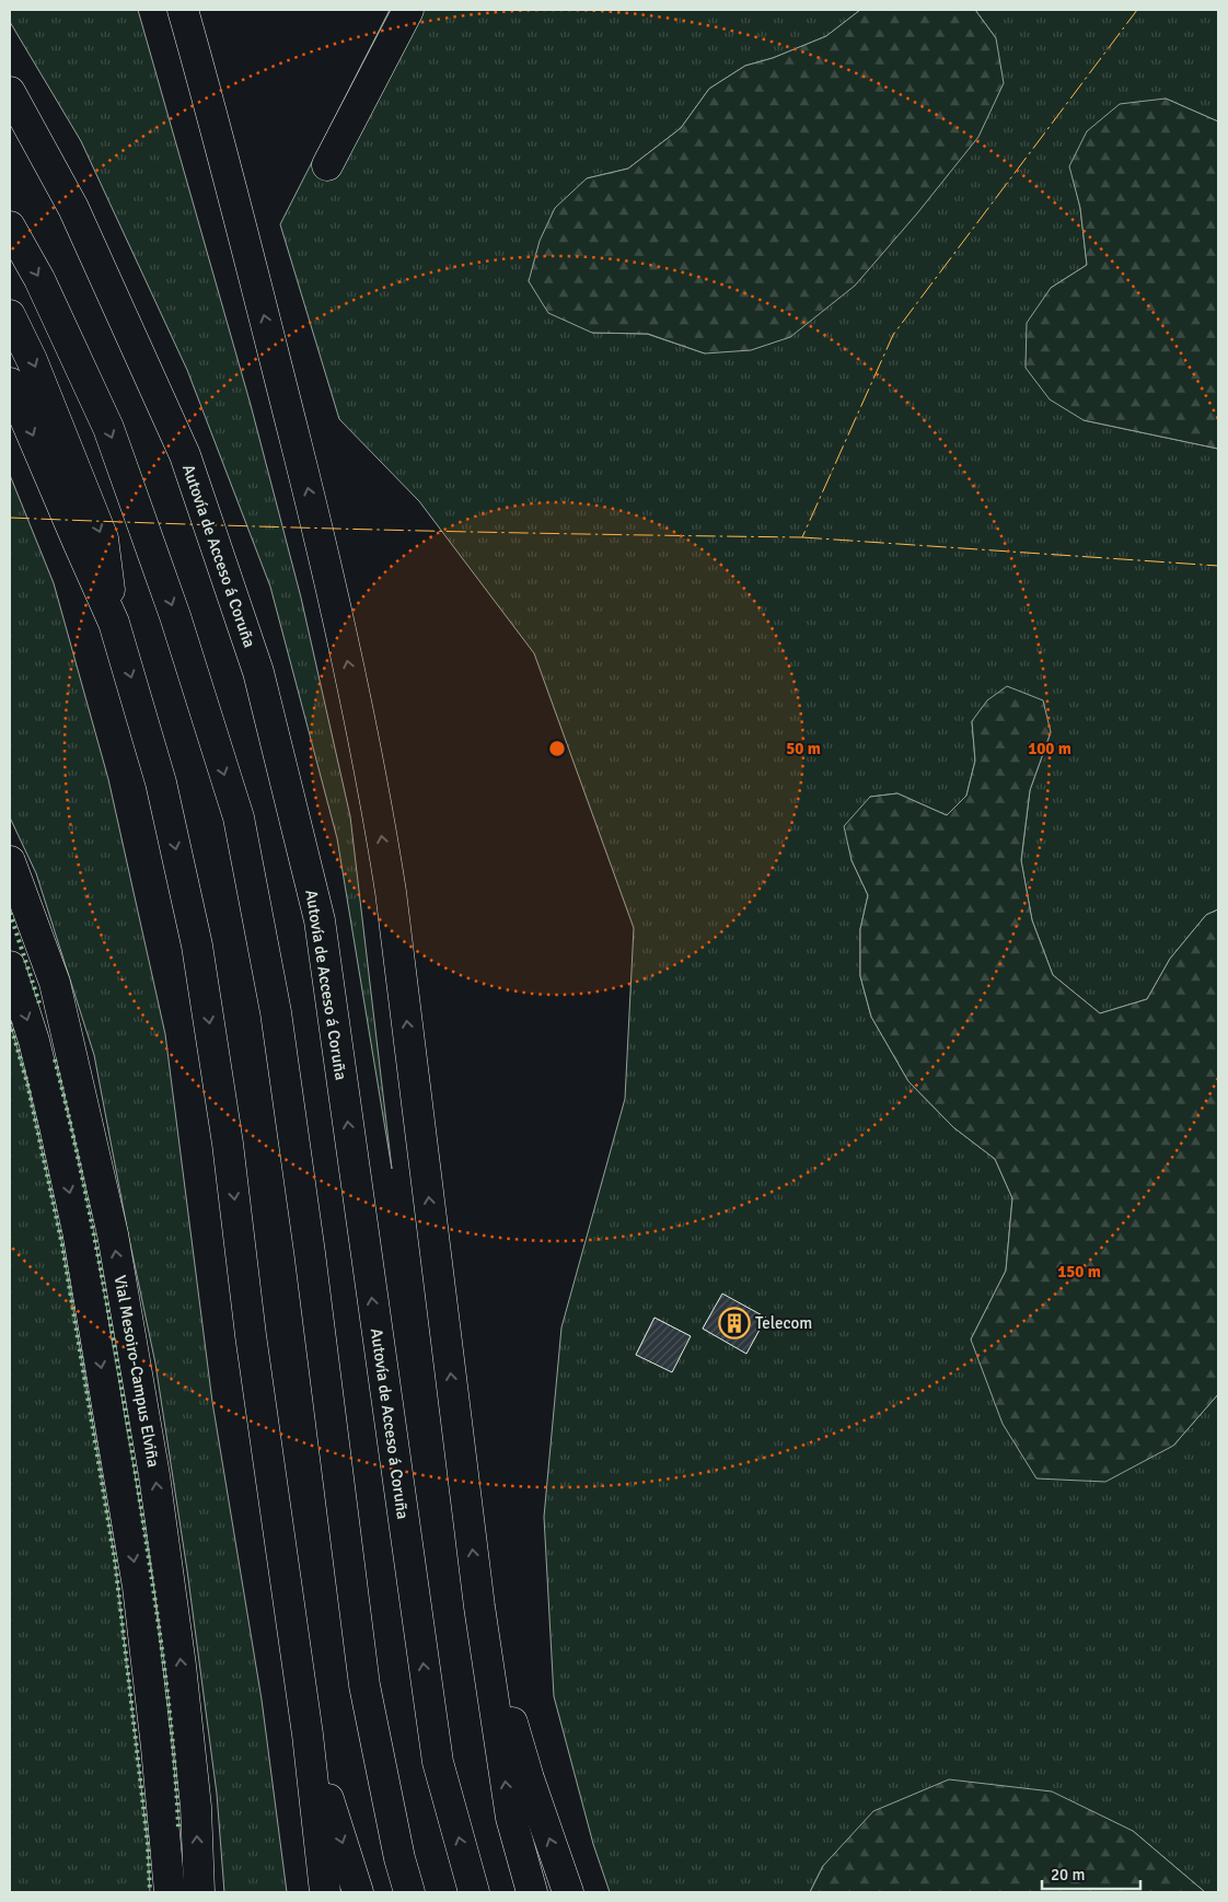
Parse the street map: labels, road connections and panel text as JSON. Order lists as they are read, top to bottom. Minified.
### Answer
{"streets":{"main road":["Autovía de Acceso á Coruña","Vial Mesoiro-Campus Elviña"]},"places":{"building":["Telecom"]},"scale_bar":"20 m","rings":["50 m","100 m","150 m"]}
